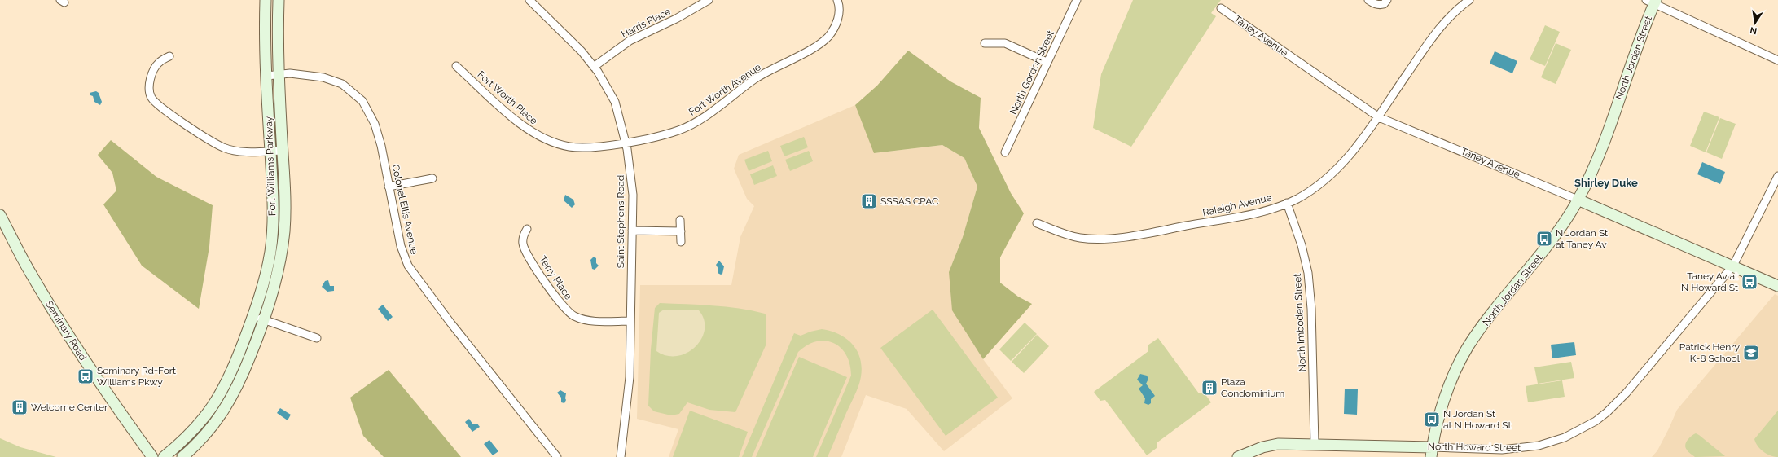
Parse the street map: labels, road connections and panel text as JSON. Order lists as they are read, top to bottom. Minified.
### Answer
{"streets":{"street":["Harris Place","Taney Avenue","North Jordan Street","North Gordon Street","Fort Worth Avenue","Fort Worth Place","Fort Williams Parkway","Raleigh Avenue","Colonel Ellis Avenue","Saint Stephens Road","Terry Place","North Imboden Street","Seminary Road","North Howard Street"]},"crossings":[["Harris Place","Saint Stephens Road"],["Taney Avenue","North Jordan Street"],["Taney Avenue","Raleigh Avenue"],["Taney Avenue","North Howard Street"],["North Jordan Street","North Howard Street"],["Fort Worth Avenue","Fort Worth Place"],["Fort Worth Avenue","Saint Stephens Road"],["Fort Worth Place","Saint Stephens Road"],["Fort Williams Parkway","Colonel Ellis Avenue"],["Raleigh Avenue","North Imboden Street"],["Saint Stephens Road","Terry Place"],["North Imboden Street","North Howard Street"]],"districts":["Shirley Duke"],"places":{"building":["SSSAS CPAC","Plaza Condominium","Welcome Center"],"bus stop":["N Jordan St at Taney Av","Taney Av at N Howard St","Seminary Rd+Fort Williams Pkwy","N Jordan St at N Howard St"],"school or university":["Patrick Henry K-8 School"]},"north":"bottom"}
